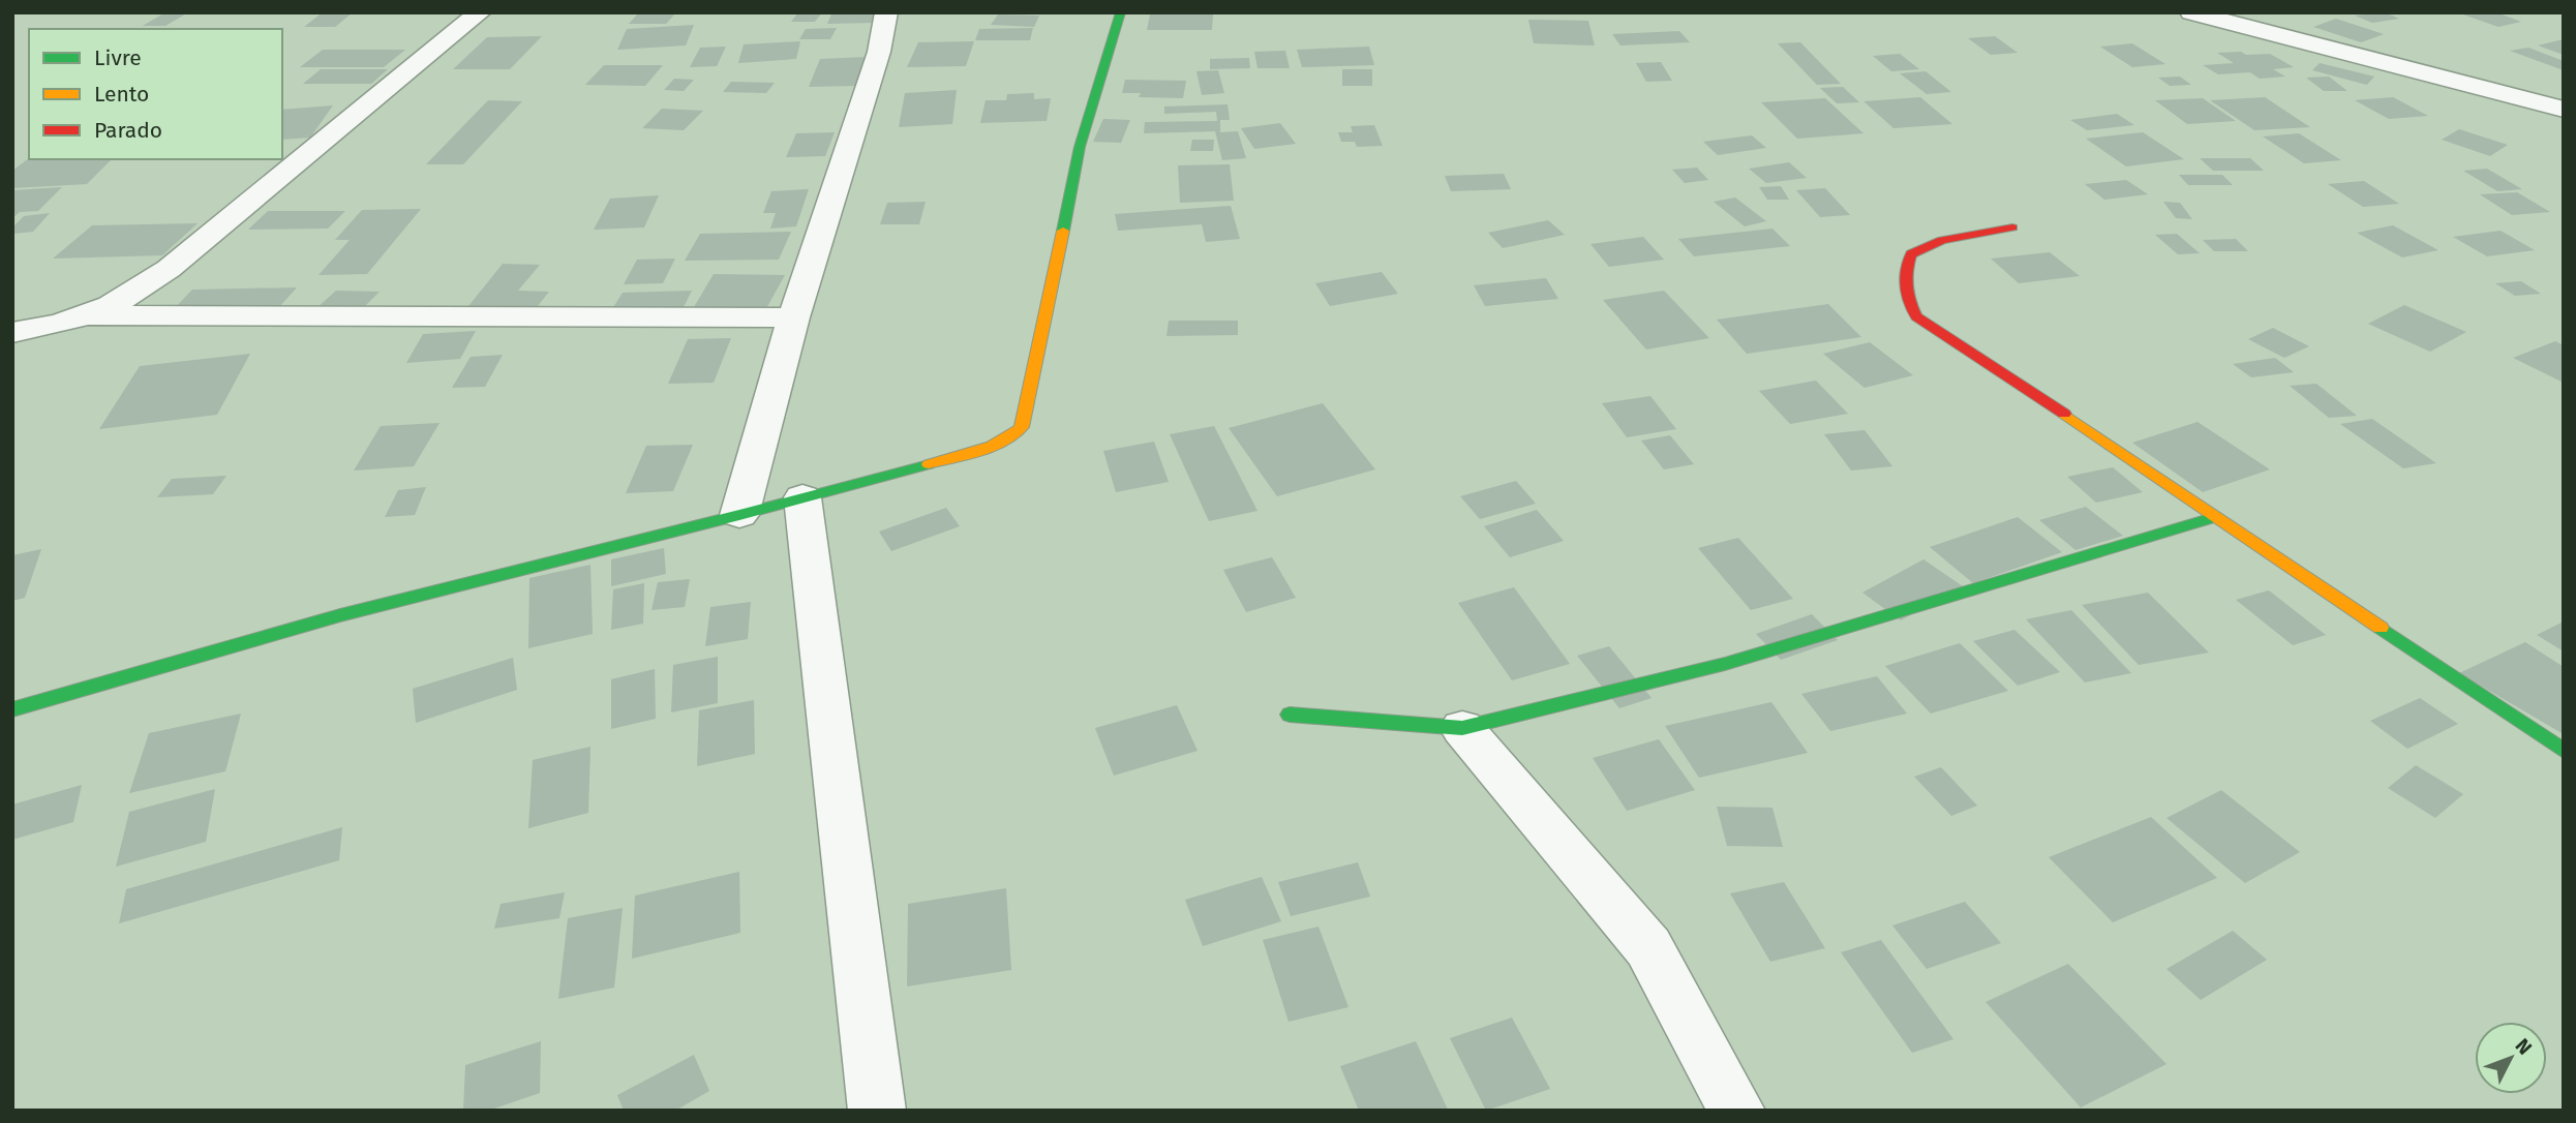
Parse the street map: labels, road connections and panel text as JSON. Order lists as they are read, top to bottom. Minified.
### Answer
{"legend":["Livre","Lento","Parado"],"north":"top right"}
